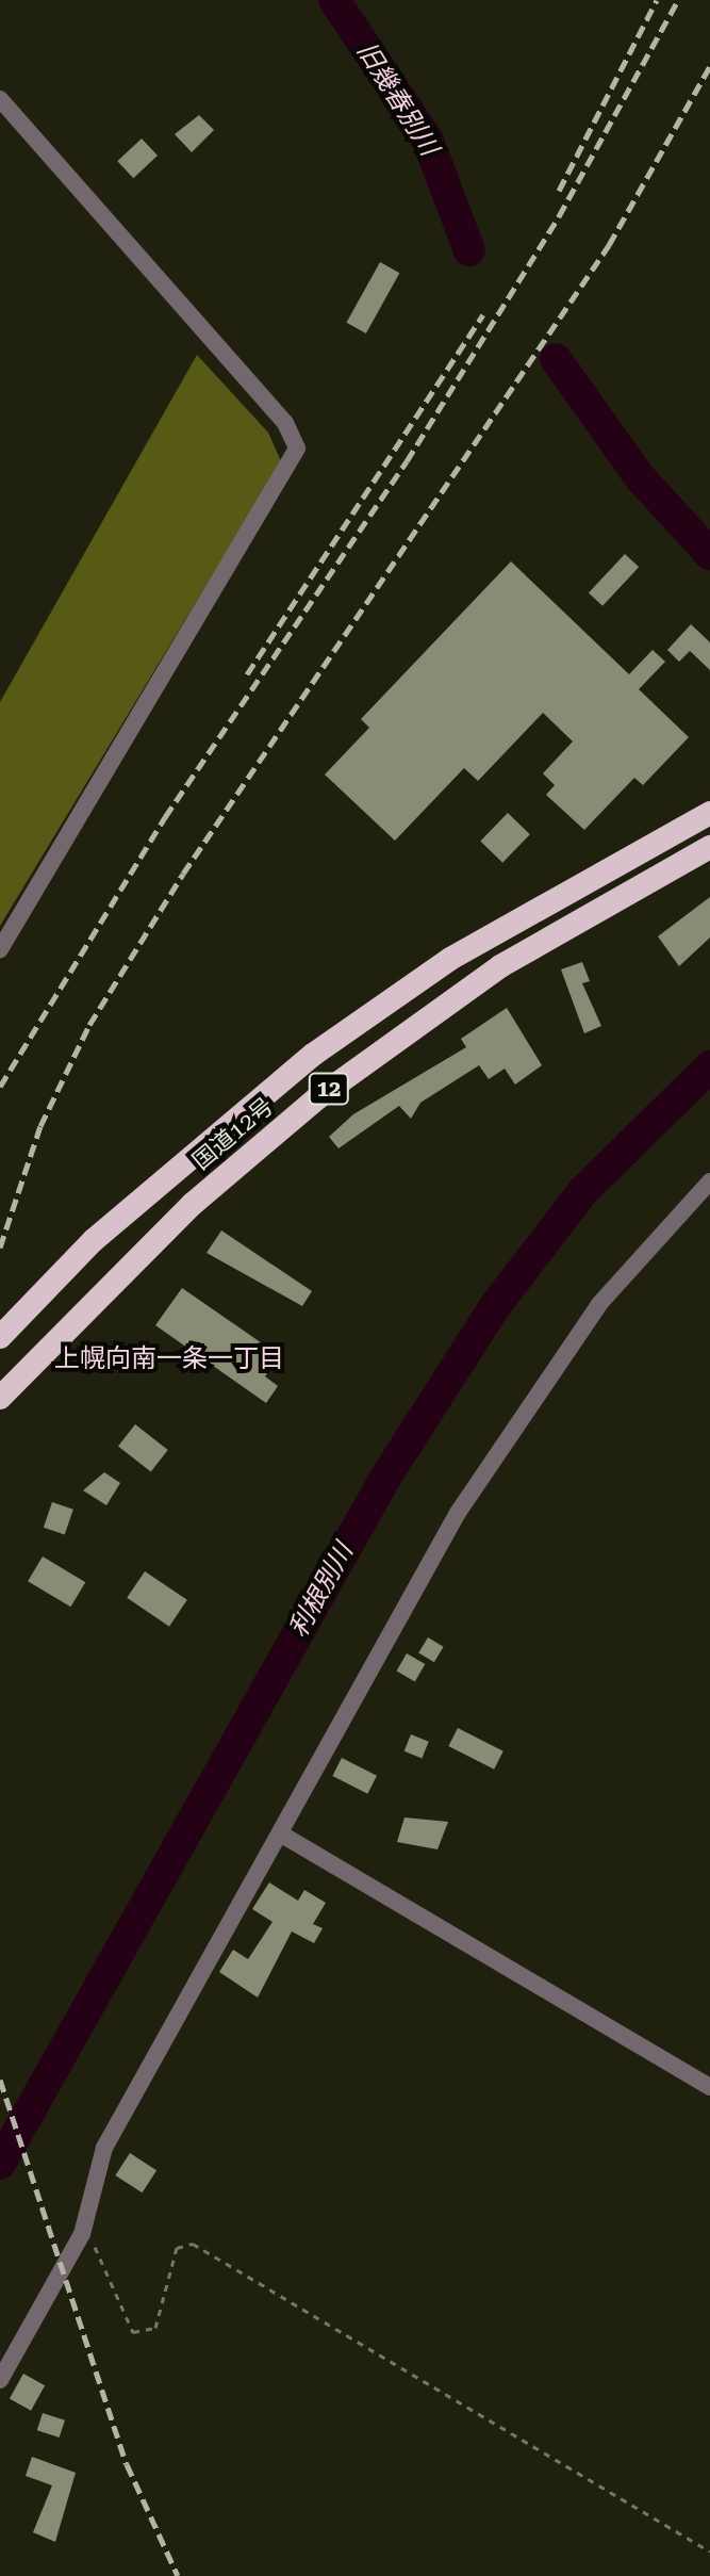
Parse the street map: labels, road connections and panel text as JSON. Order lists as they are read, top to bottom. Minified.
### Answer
{"streets":{"highway":["12","国道12号"]},"districts":["上幌向南一条一丁目"],"water":["旧幾春別川","利根別川"]}
